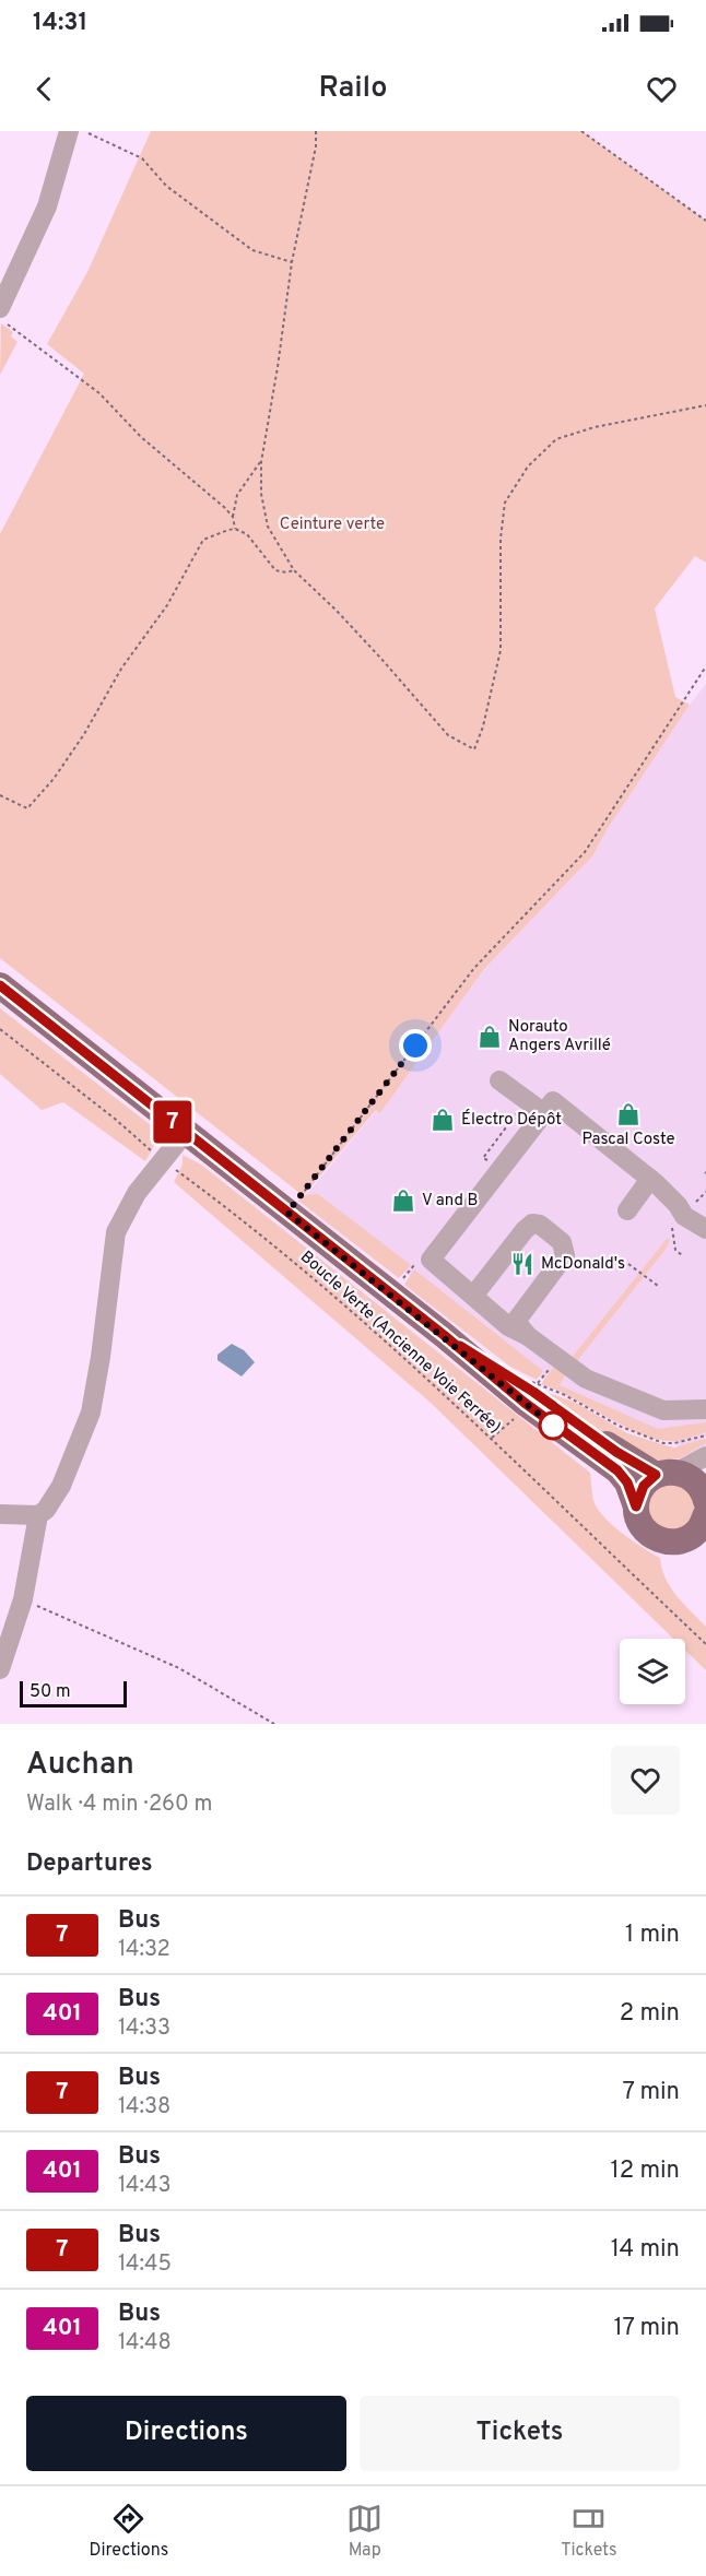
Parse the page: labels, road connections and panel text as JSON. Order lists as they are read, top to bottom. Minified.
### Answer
{"streets":{"path":["Boucle Verte (Ancienne Voie Ferrée)"]},"parks":["Ceinture verte"],"places":{"shop":["Norauto Angers Avrillé","Pascal Coste","Électro Dépôt","V and B"],"restaurant":["McDonald's"]},"lines":["bus line 7"],"scale_bar":"50 m","page":{"status":"14:31","header":"Railo","on_map":"7","scale":"50 m","heading":[["Auchan","Walk · 4 min · 260 m"],"Departures"],"list":[{"mark":"7","name":"Bus","note":"14:32","value":"1 min"},{"mark":"401","name":"Bus","note":"14:33","value":"2 min"},{"mark":"7","name":"Bus","note":"14:38","value":"7 min"},{"mark":"401","name":"Bus","note":"14:43","value":"12 min"},{"mark":"7","name":"Bus","note":"14:45","value":"14 min"},{"mark":"401","name":"Bus","note":"14:48","value":"17 min"}],"buttons":["Directions","Tickets"],"tabs":["Directions","Map","Tickets"]}}
